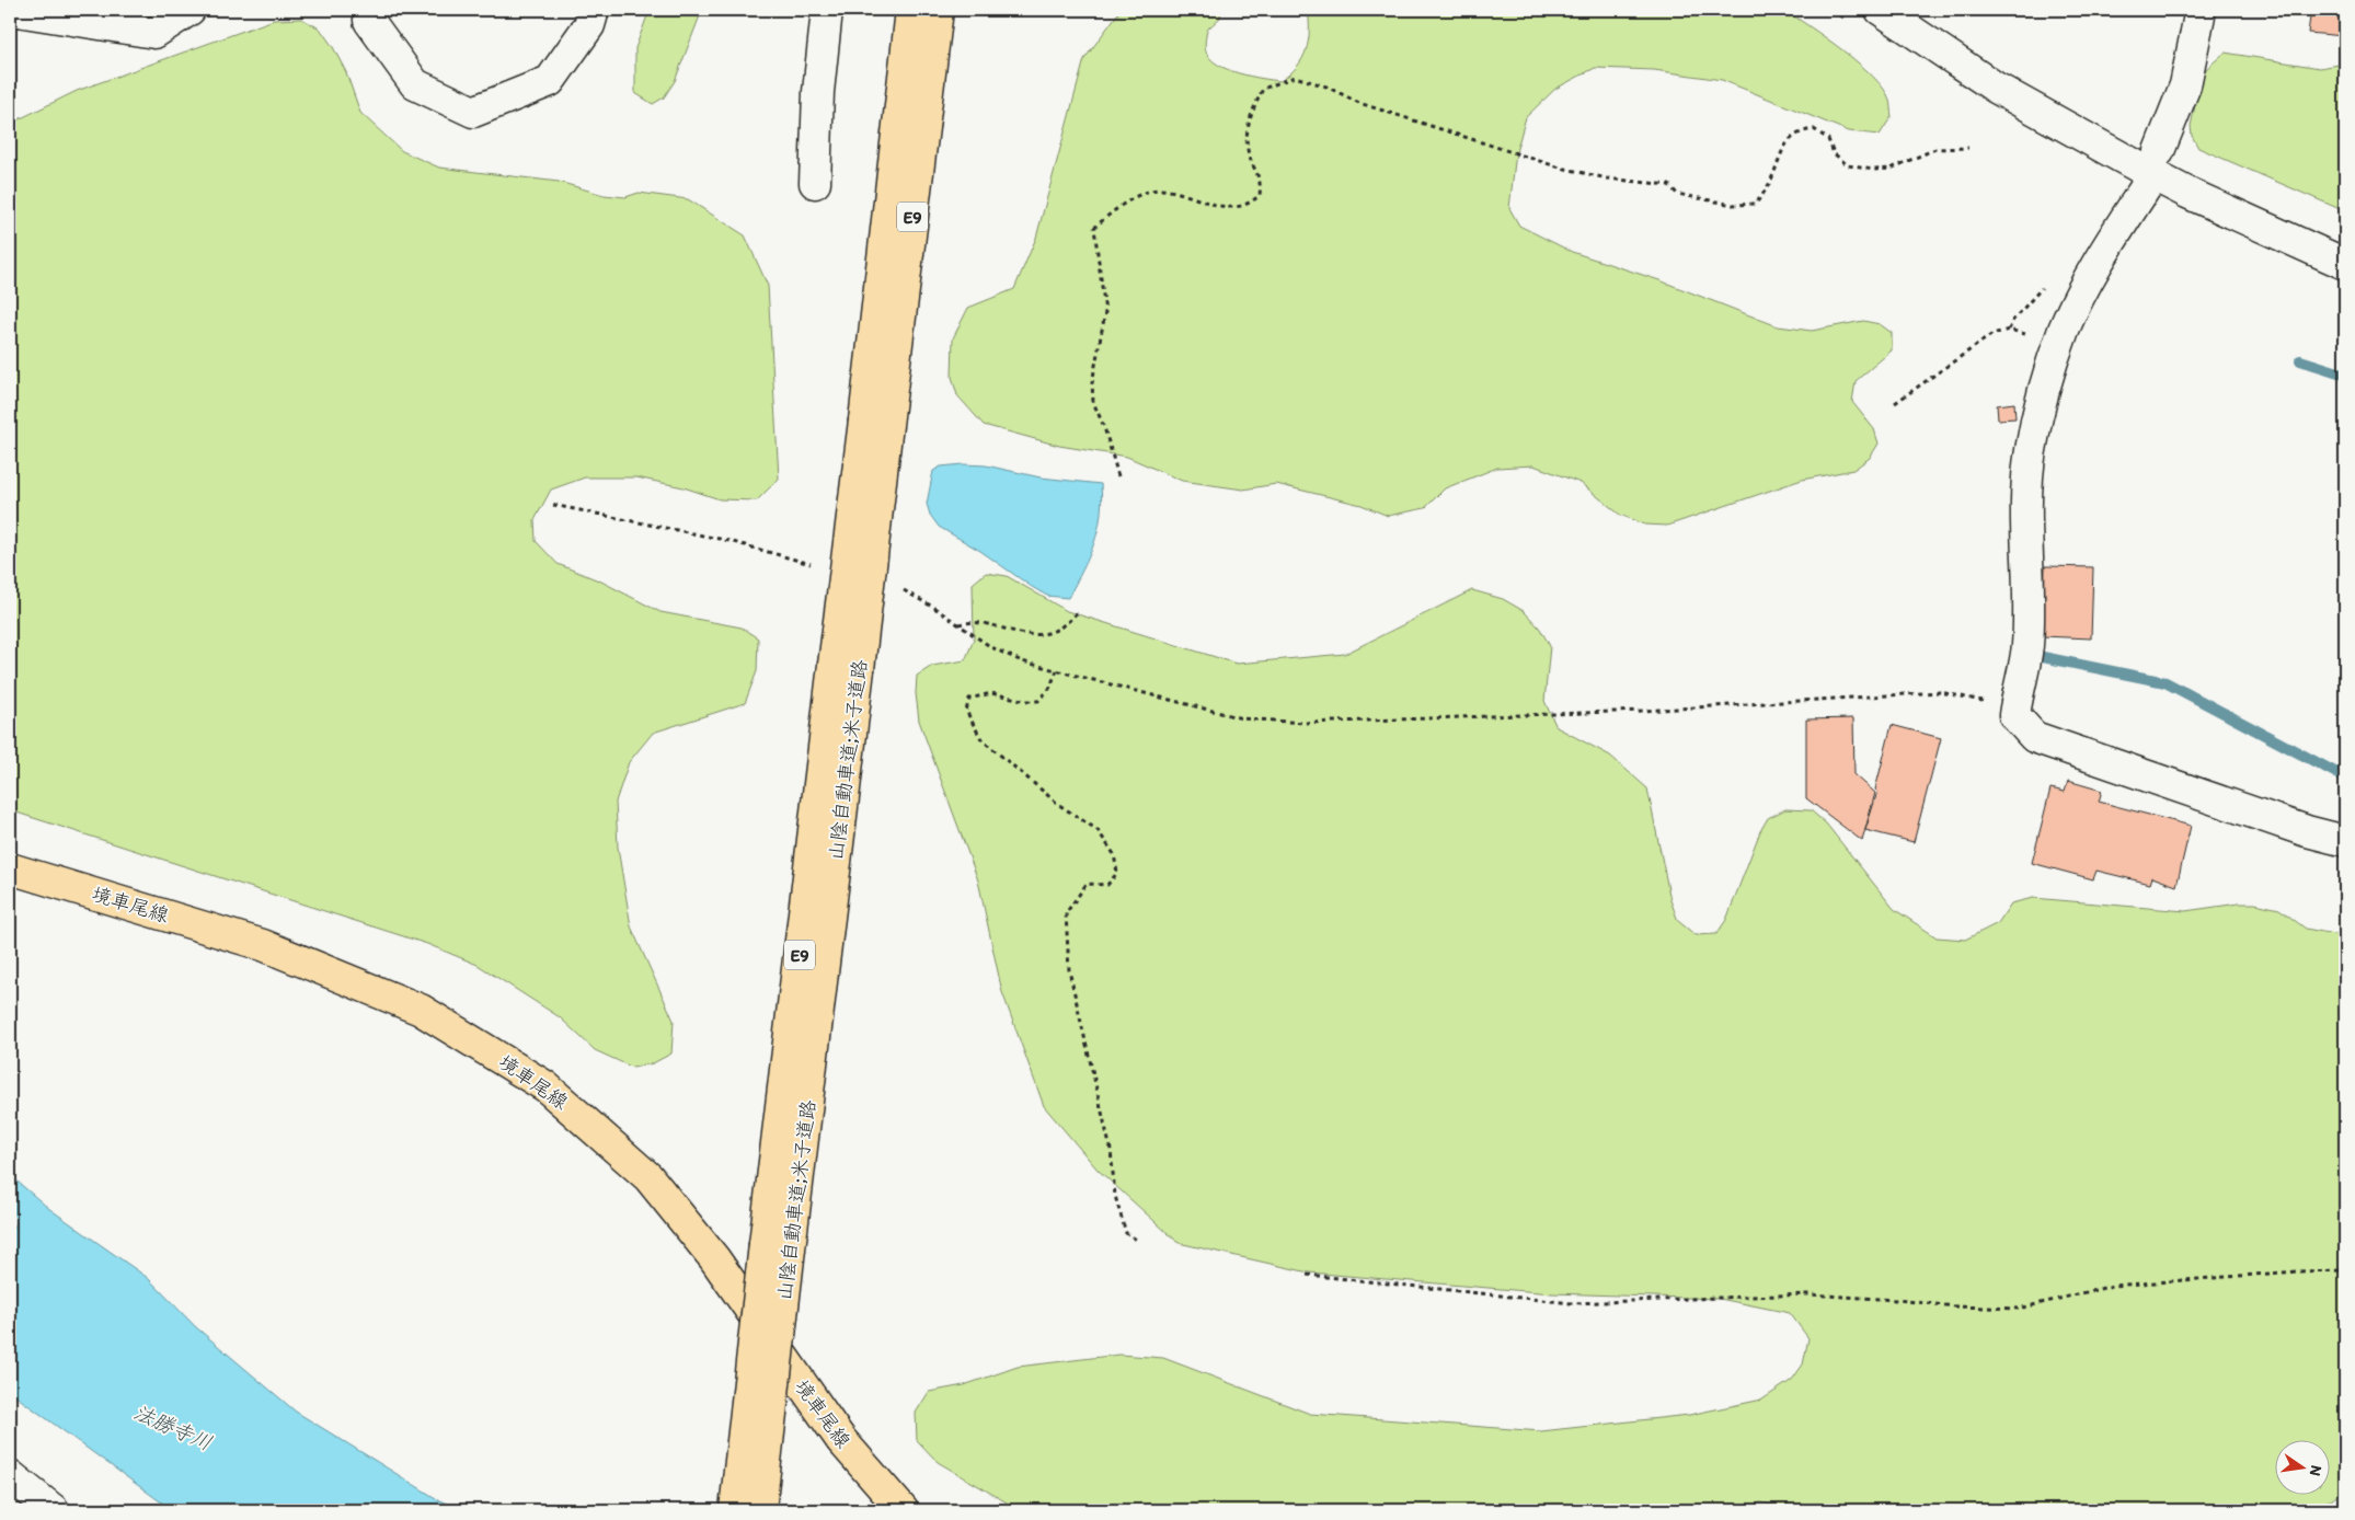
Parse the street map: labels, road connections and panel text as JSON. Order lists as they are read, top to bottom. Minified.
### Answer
{"streets":{"main road":["E9","山陰自動車道;米子道路","境車尾線"]},"water":["法勝寺川"],"north":"right"}
